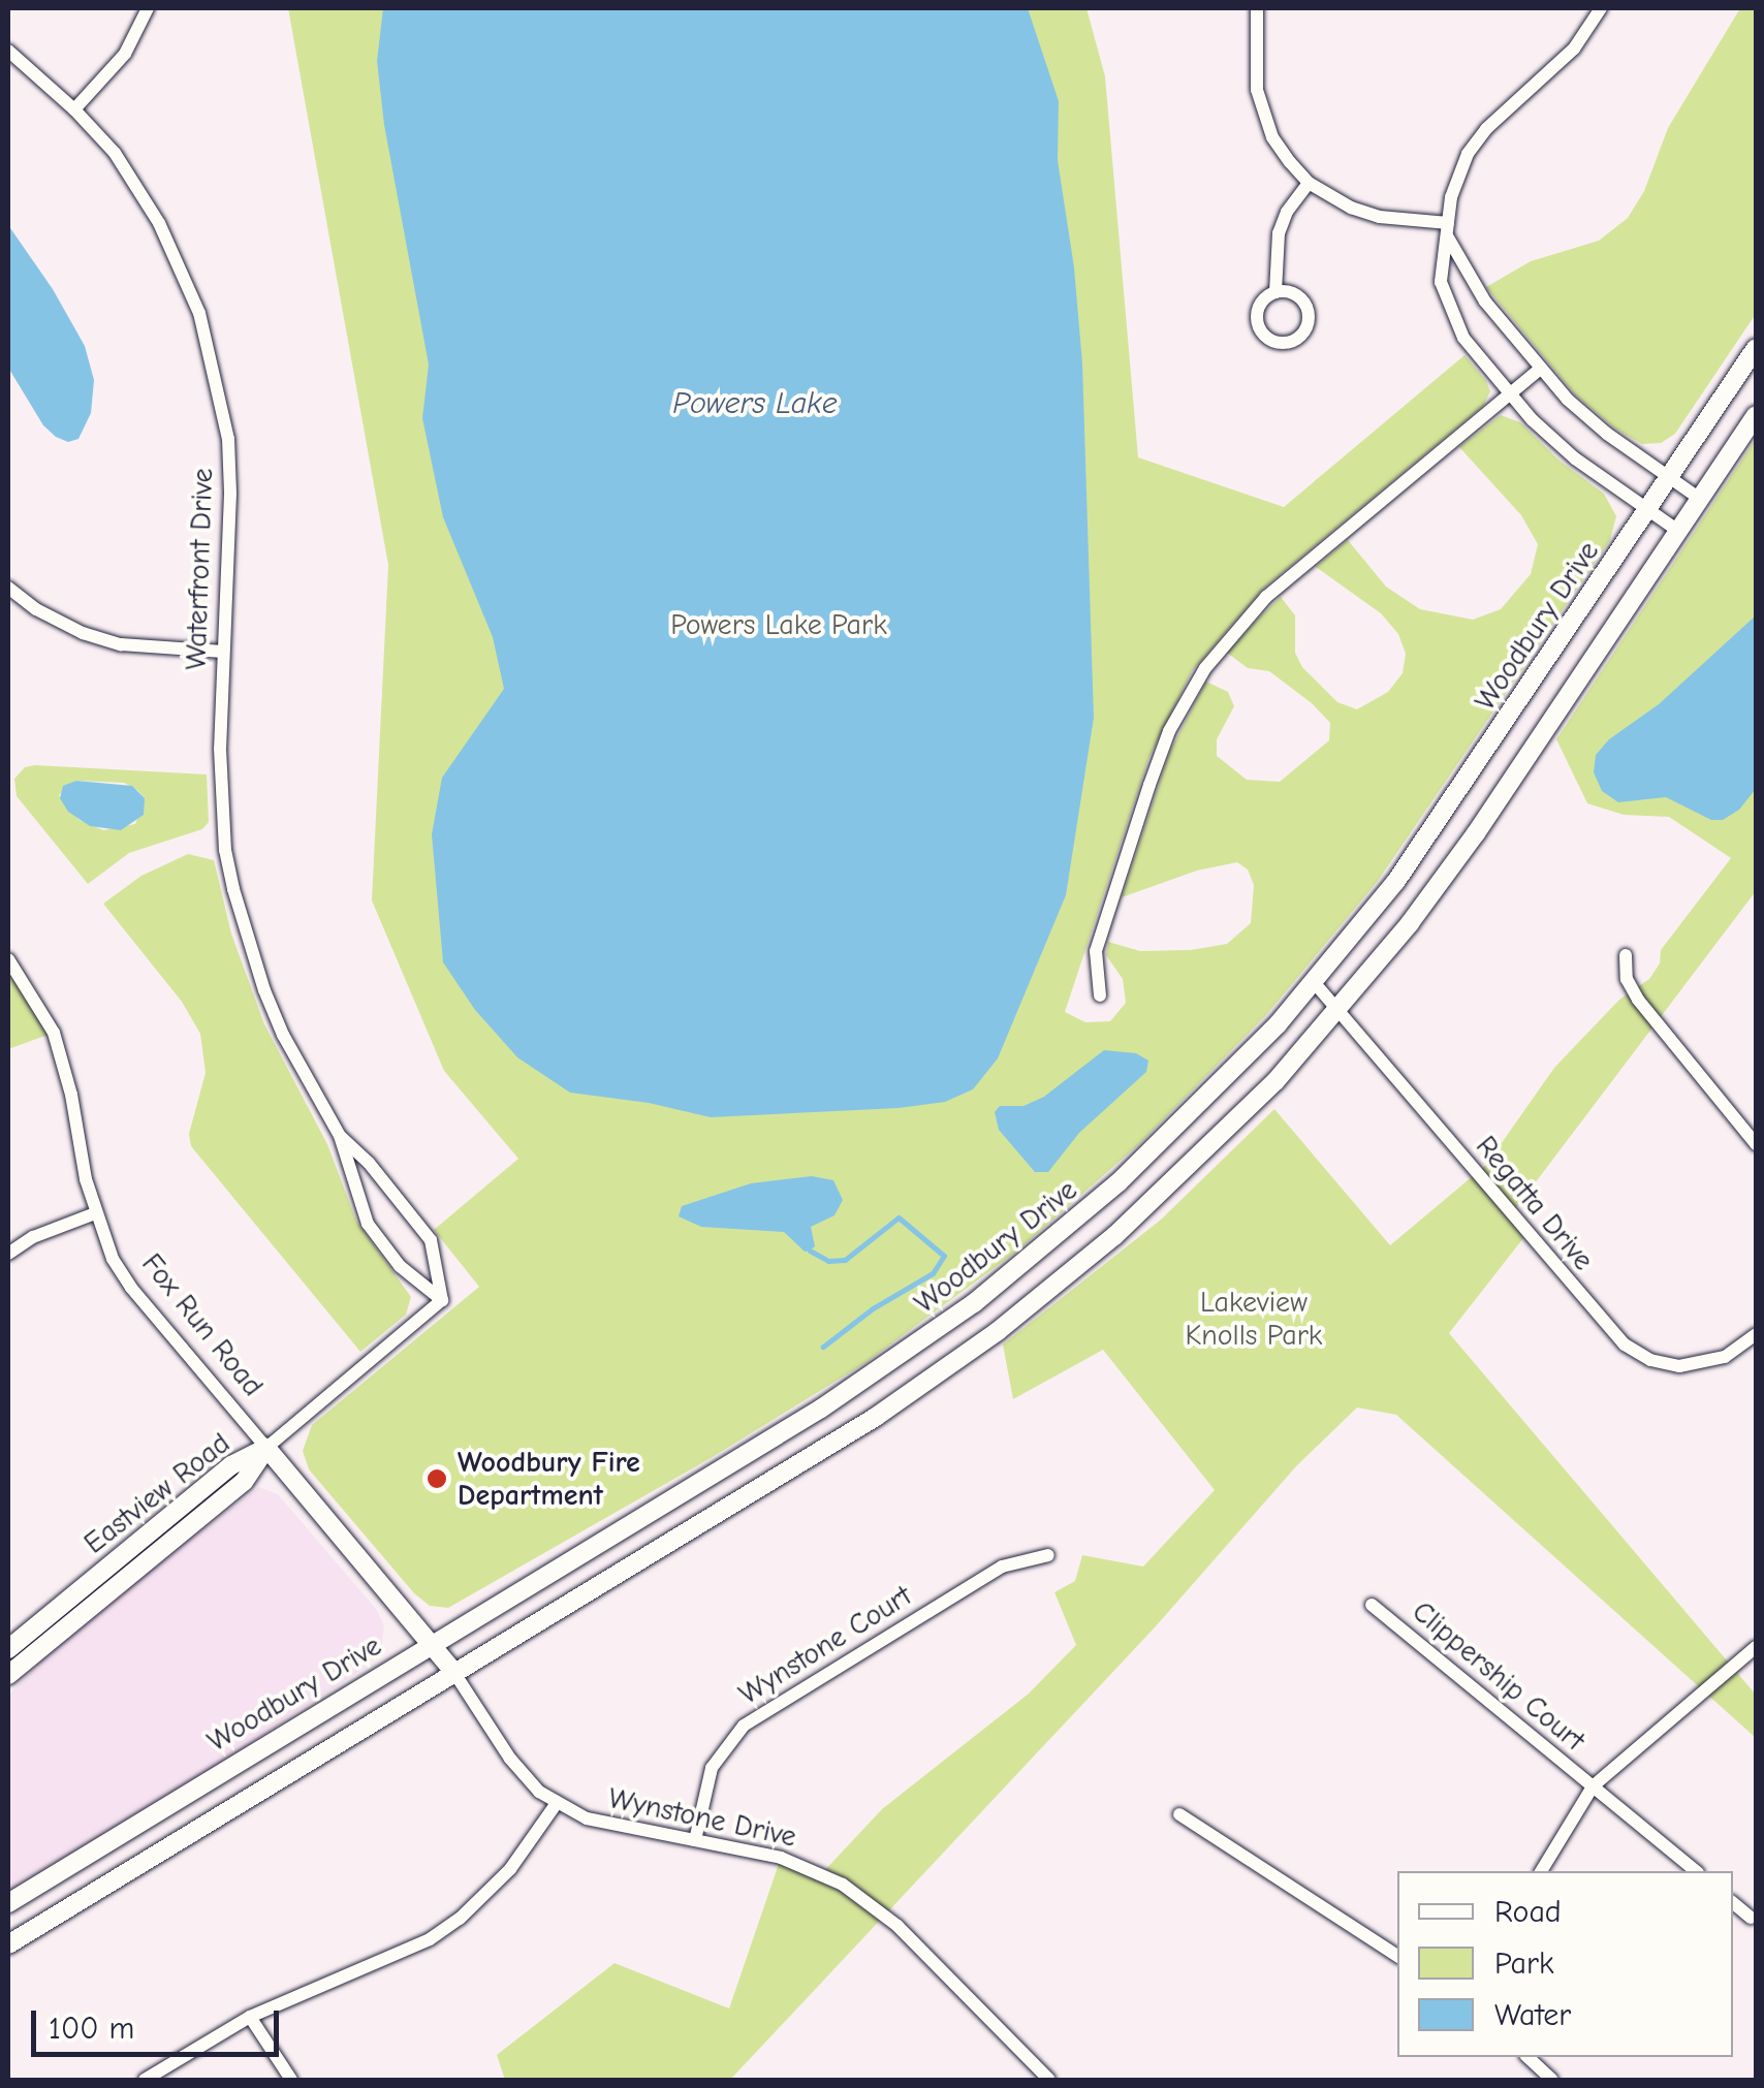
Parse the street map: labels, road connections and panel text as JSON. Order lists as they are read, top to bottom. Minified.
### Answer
{"streets":{"main road":["Woodbury Drive","Fox Run Road","Eastview Road"],"street":["Waterfront Drive","Regatta Drive","Wynstone Court","Clippership Court","Wynstone Drive"]},"crossings":[["Woodbury Drive","Regatta Drive"],["Woodbury Drive","Fox Run Road"],["Fox Run Road","Eastview Road"],["Fox Run Road","Wynstone Drive"],["Wynstone Court","Wynstone Drive"]],"water":["Powers Lake"],"parks":["Powers Lake Park","Lakeview Knolls Park"],"places":["Woodbury Fire Department"],"legend":["Road","Park","Water"],"scale_bar":"100 m"}
